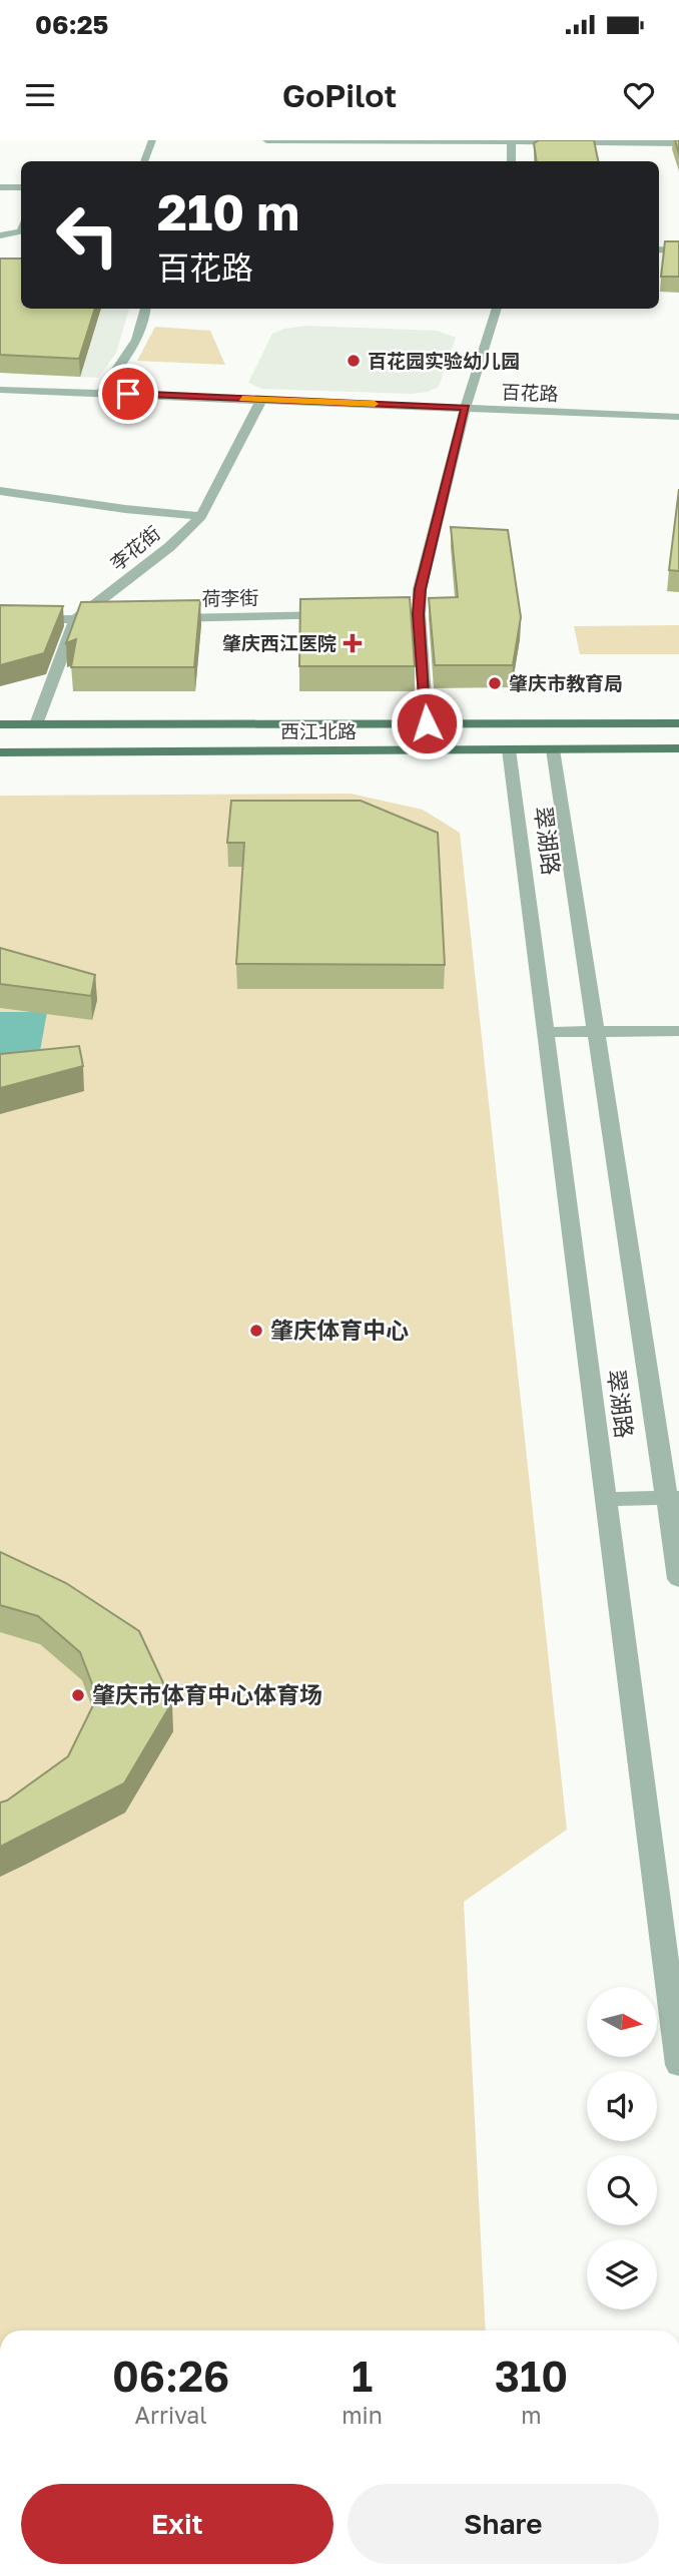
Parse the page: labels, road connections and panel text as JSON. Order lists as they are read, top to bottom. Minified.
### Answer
{"streets":{"main road":["西江北路"],"street":["百花路","李花街","荷李街","翠湖路"]},"crossings":[["百花路","李花街"],["西江北路","翠湖路"]],"places":{"other":["百花园实验幼儿园","肇庆市教育局","肇庆体育中心","肇庆市体育中心体育场"],"health":["肇庆西江医院"]},"north":"right","page":{"status":"06:25","header":"GoPilot","turn":["210 m","百花路"],"eta":["06:26","Arrival","1","min","310","m"],"buttons":["Exit","Share"]}}
